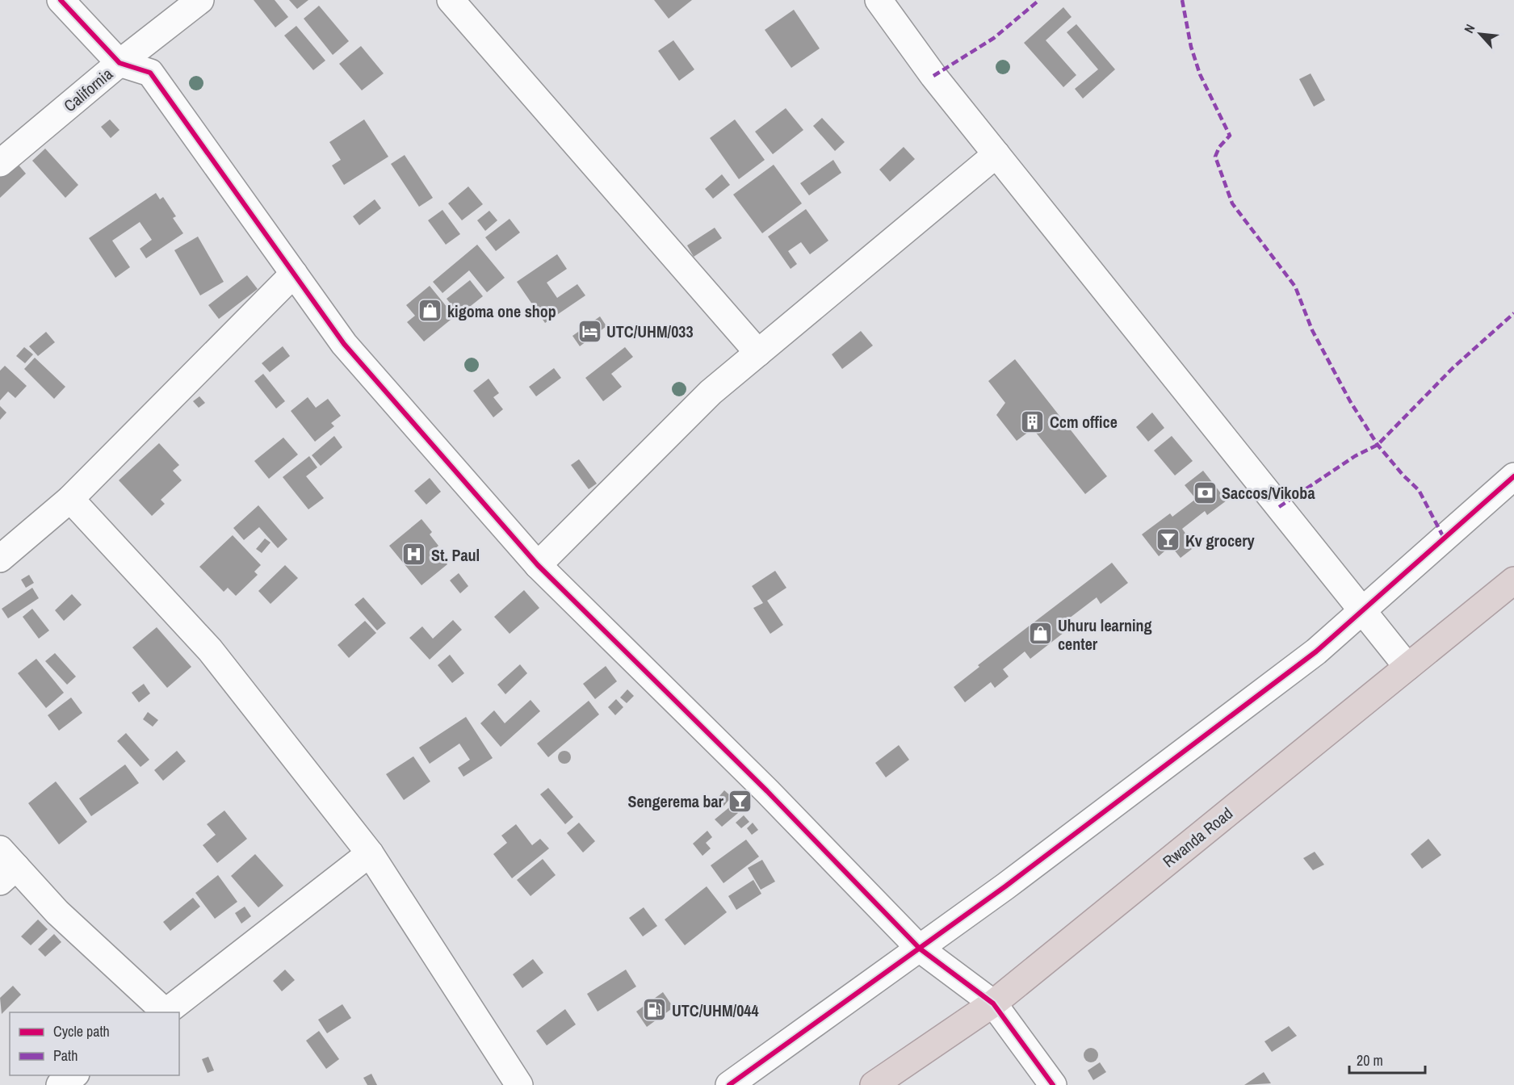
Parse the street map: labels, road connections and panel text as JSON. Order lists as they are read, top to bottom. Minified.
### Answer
{"streets":{"highway":["Rwanda Road"],"street":["California"]},"places":{"shop":["kigoma one shop","Uhuru learning center"],"hotel":["UTC/UHM/033"],"building":["Ccm office"],"bank":["Saccos/Vikoba"],"bar":["Kv grocery","Sengerema bar"],"hospital":["St. Paul"],"fuel station":["UTC/UHM/044"]},"legend":["Cycle path","Path"],"scale_bar":"20 m","north":"top left"}
